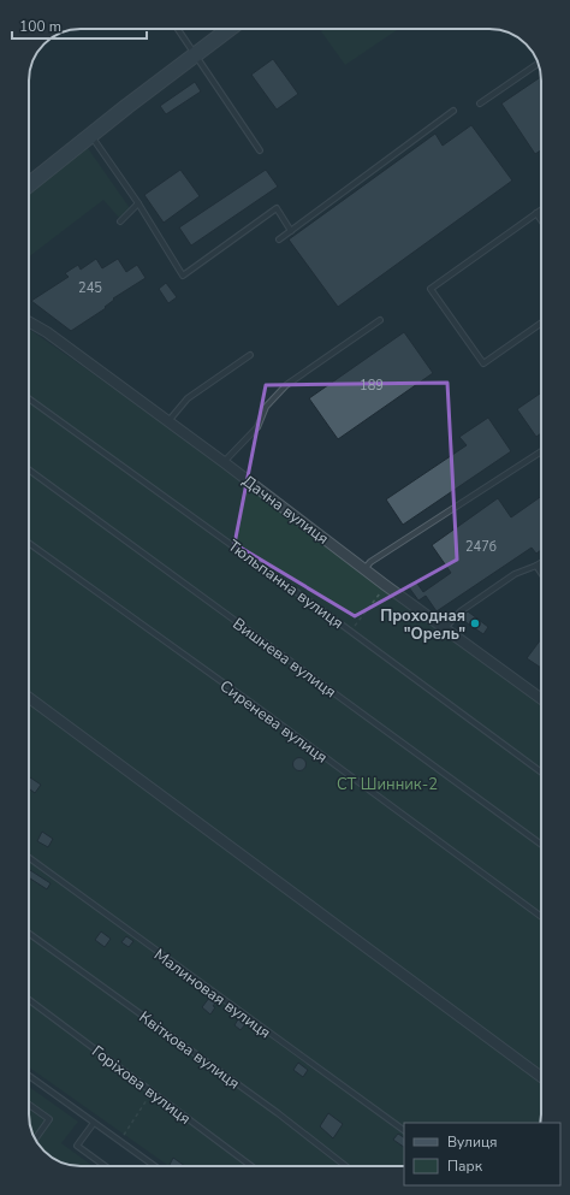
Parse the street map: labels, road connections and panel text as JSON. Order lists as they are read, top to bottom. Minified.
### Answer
{"streets":{"street":["Дачна вулиця"],"lane":["Тюльпанна вулиця","Вишнева вулиця","Сиренева вулиця","Малиновая вулиця","Квіткова вулиця","Горіхова вулиця"]},"parks":["СТ Шинник-2"],"places":["Проходная \"Орель\""],"house_numbers":["245","189","247б"],"legend":["Вулиця","Парк"],"scale_bar":"100 m"}
